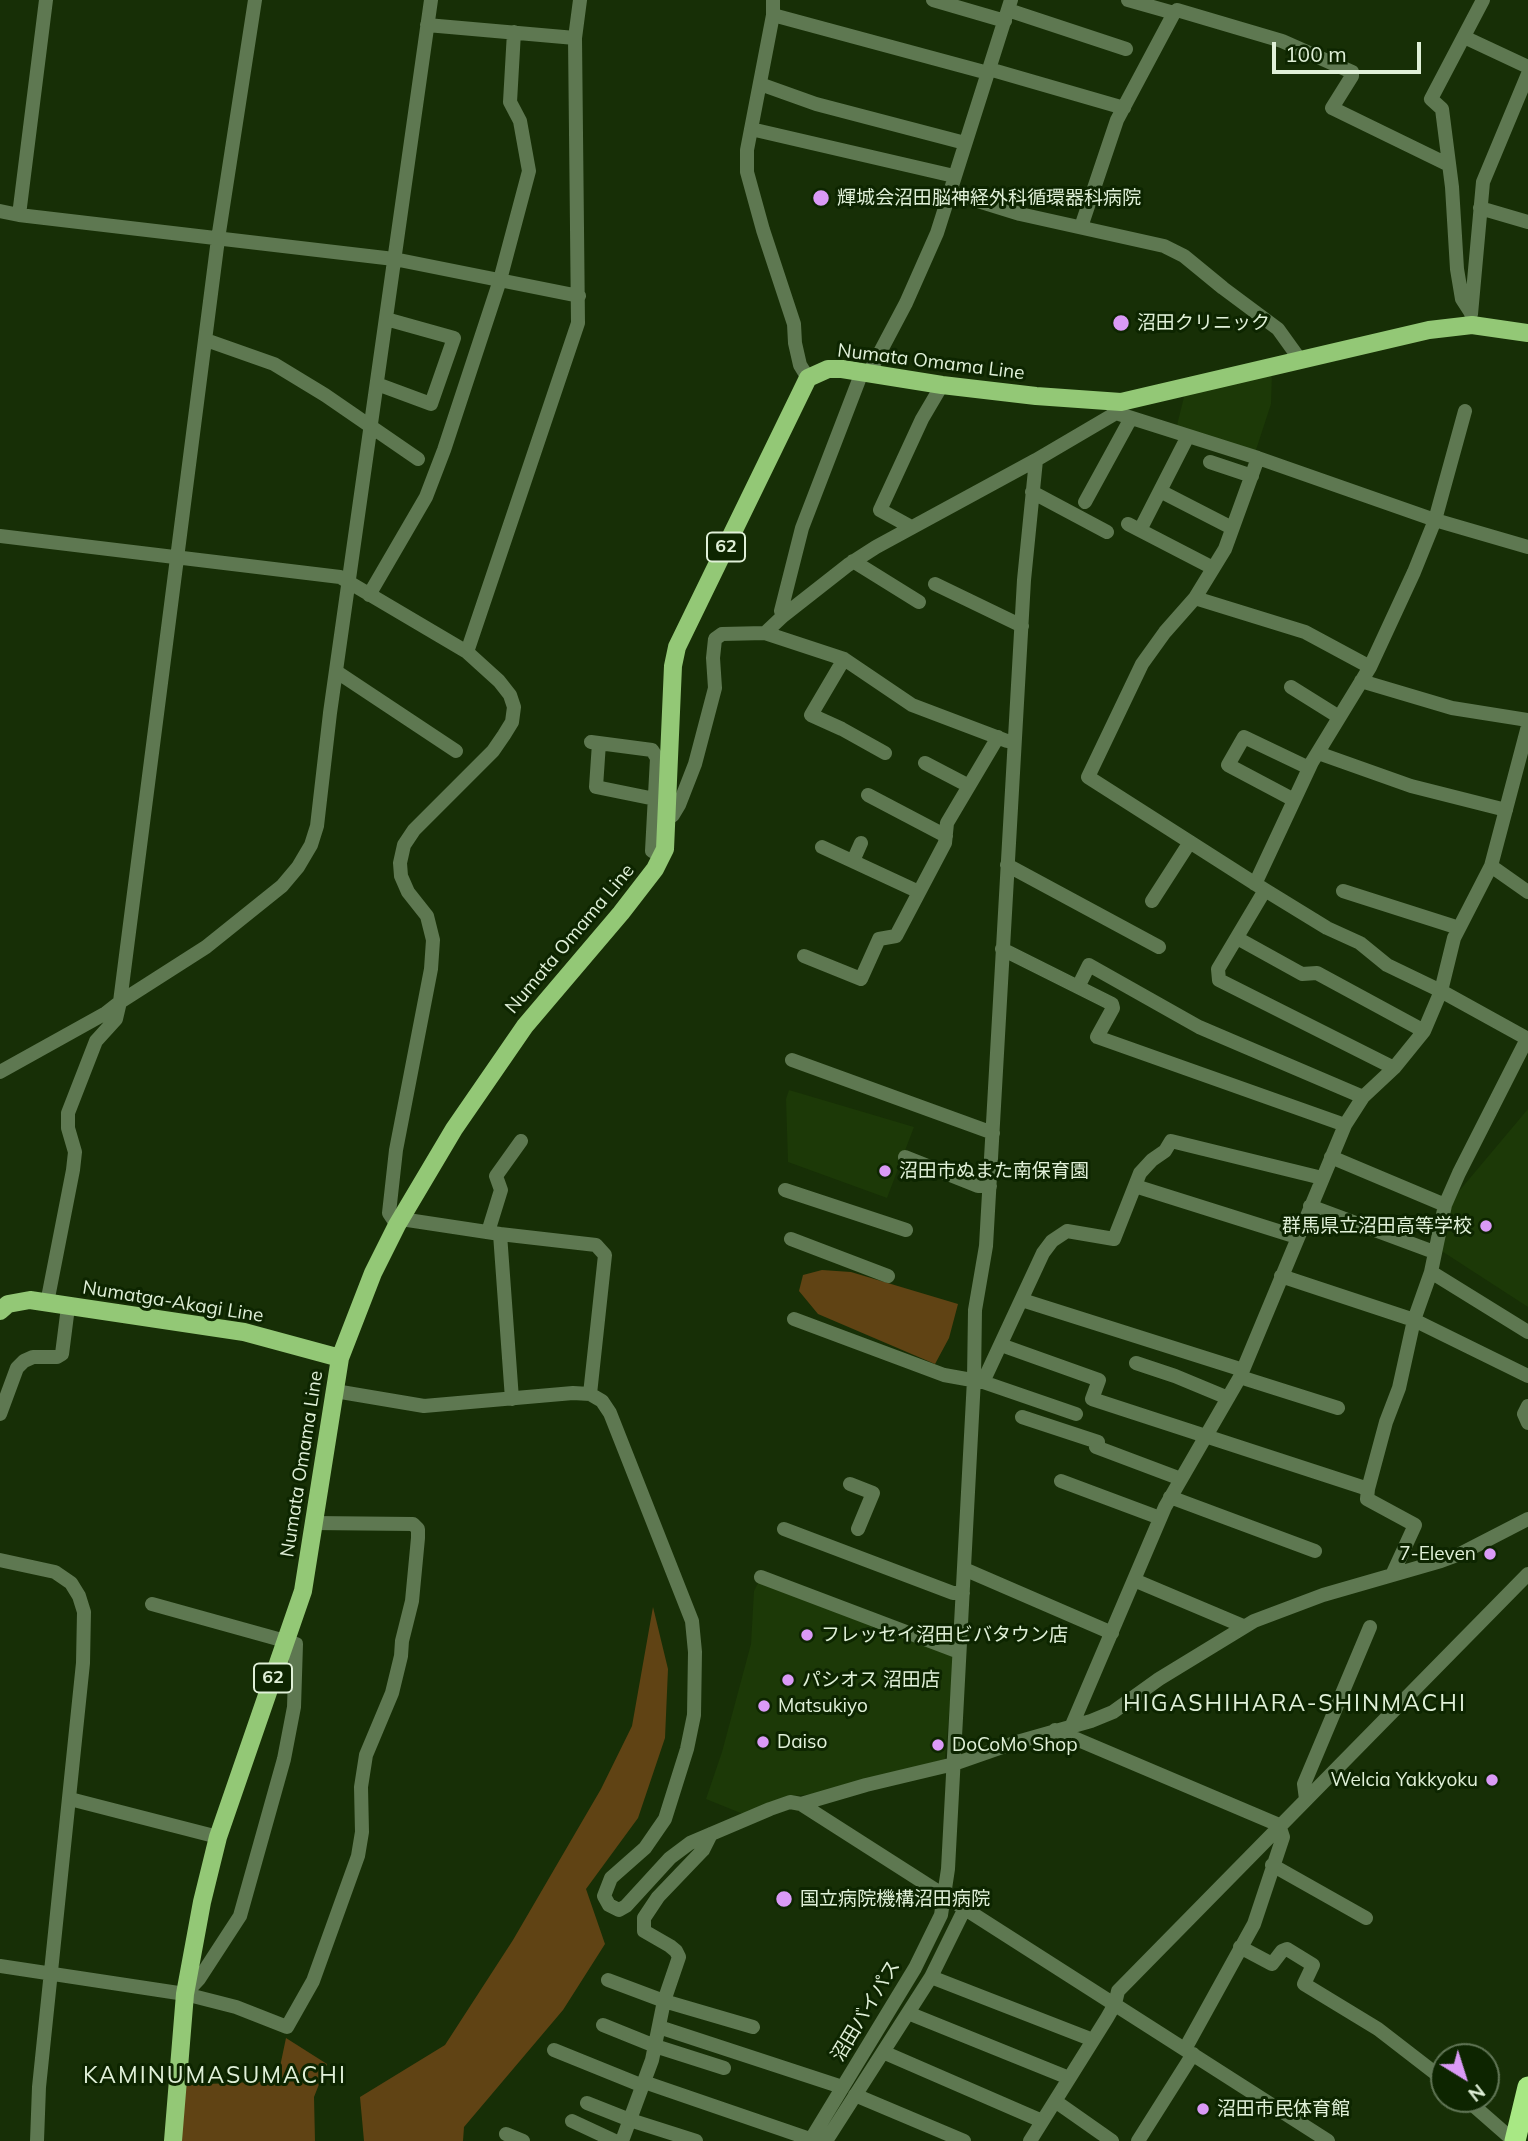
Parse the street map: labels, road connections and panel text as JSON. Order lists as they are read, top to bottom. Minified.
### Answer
{"streets":{"main road":["Numata Omama Line","62","Numatga-Akagi Line"],"street":["沼田バイパス"]},"crossings":[["Numata Omama Line","Numatga-Akagi Line"]],"districts":["HIGASHIHARA-SHINMACHI","KAMINUMASUMACHI"],"places":["輝城会沼田脳神経外科循環器科病院","沼田クリニック","沼田市ぬまた南保育園","群馬県立沼田高等学校","7-Eleven","フレッセイ沼田ビバタウン店","パシオス 沼田店","Matsukiyo","Daiso","DoCoMo Shop","Welcia Yakkyoku","国立病院機構沼田病院","沼田市民体育館"],"scale_bar":"100 m","north":"bottom right"}
